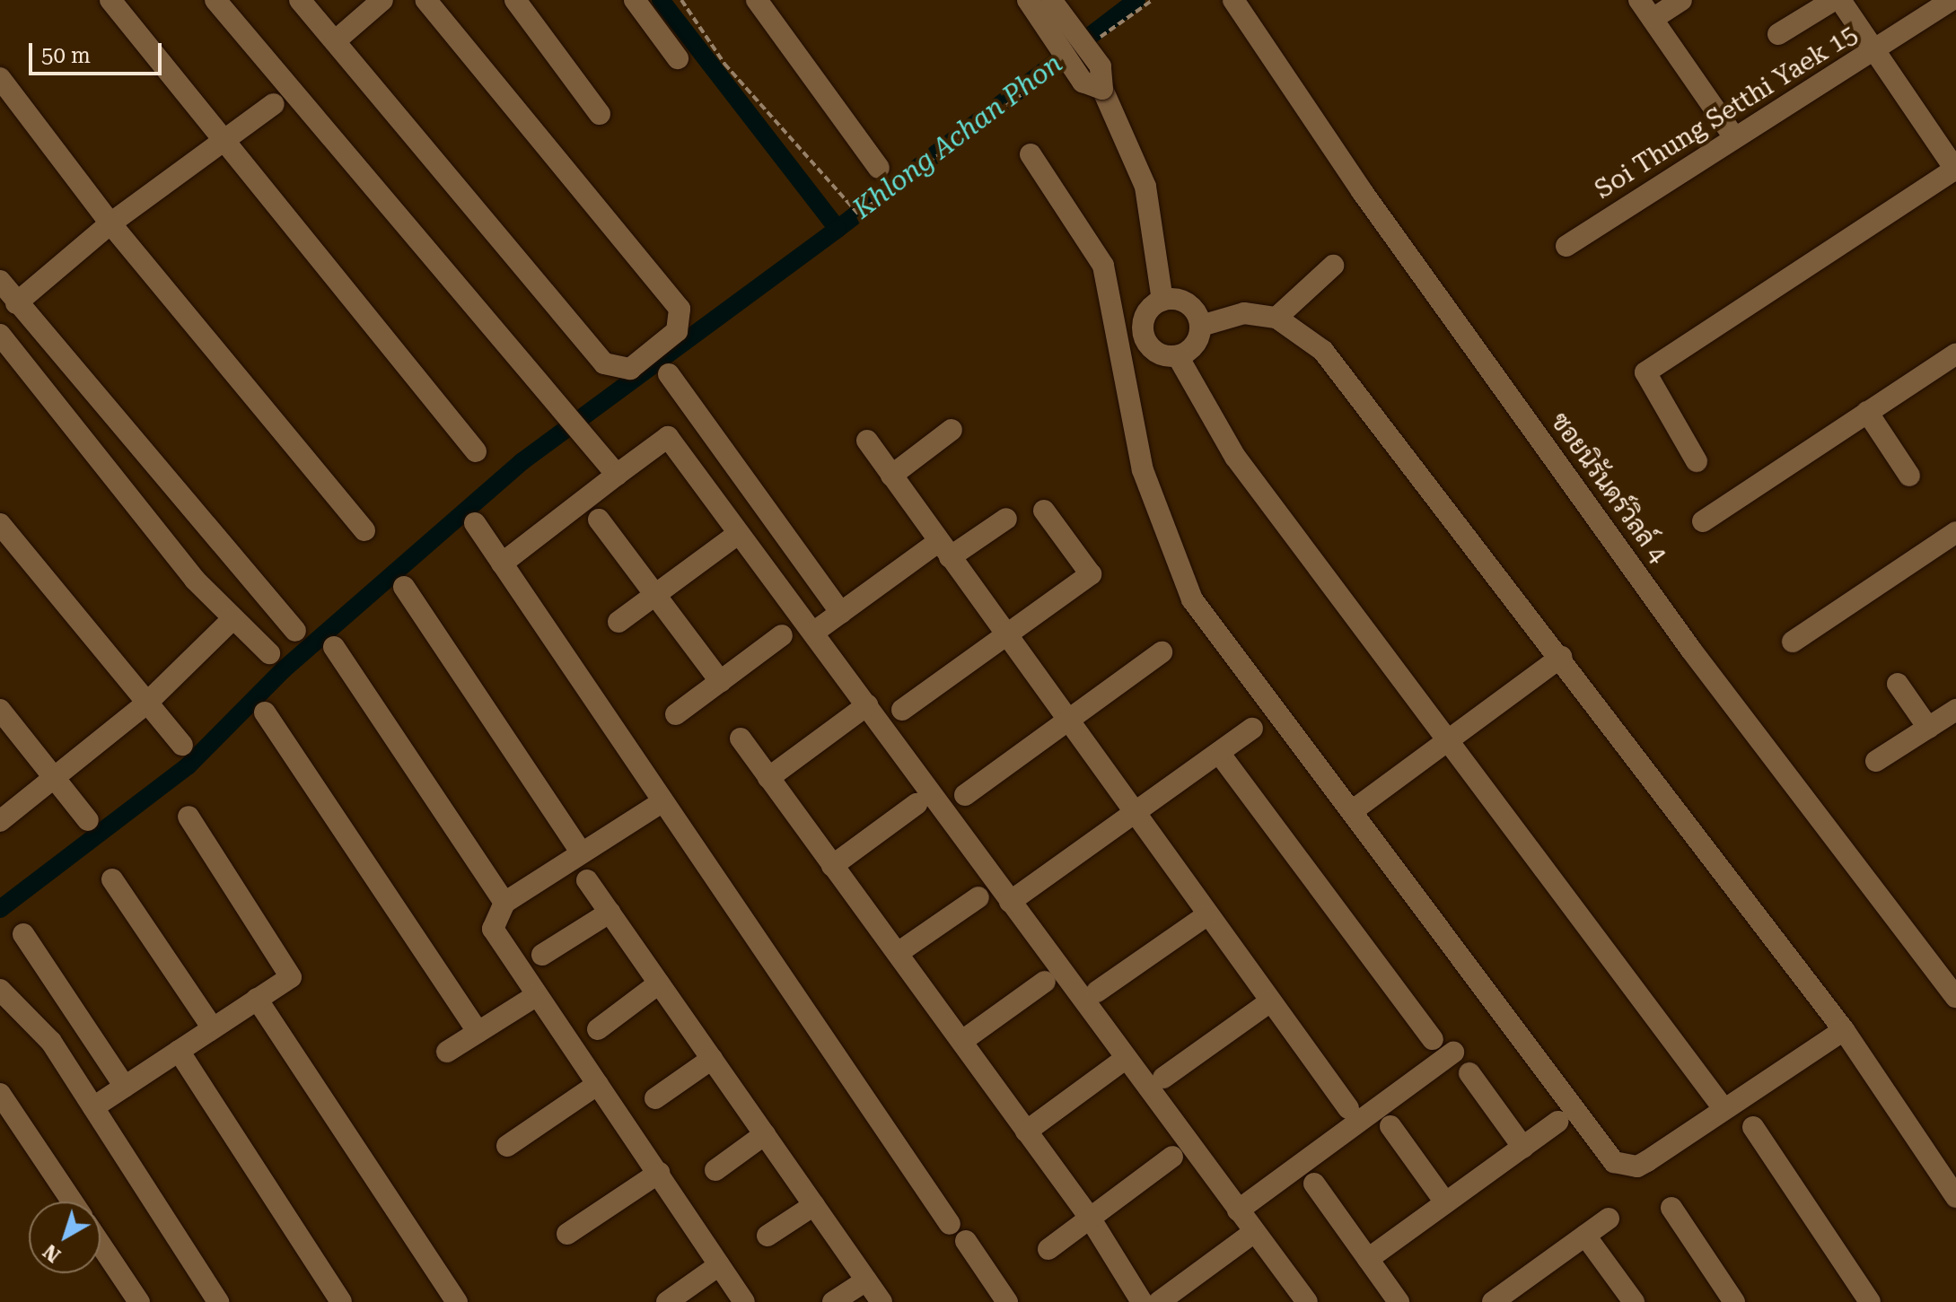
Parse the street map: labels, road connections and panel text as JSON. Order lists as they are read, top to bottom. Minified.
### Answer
{"streets":{"street":["Soi Thung Setthi Yaek 15","ซอยนิรันดร์วิลล์ 4"]},"water":["Khlong Achan Phon"],"scale_bar":"50 m","north":"bottom left"}
